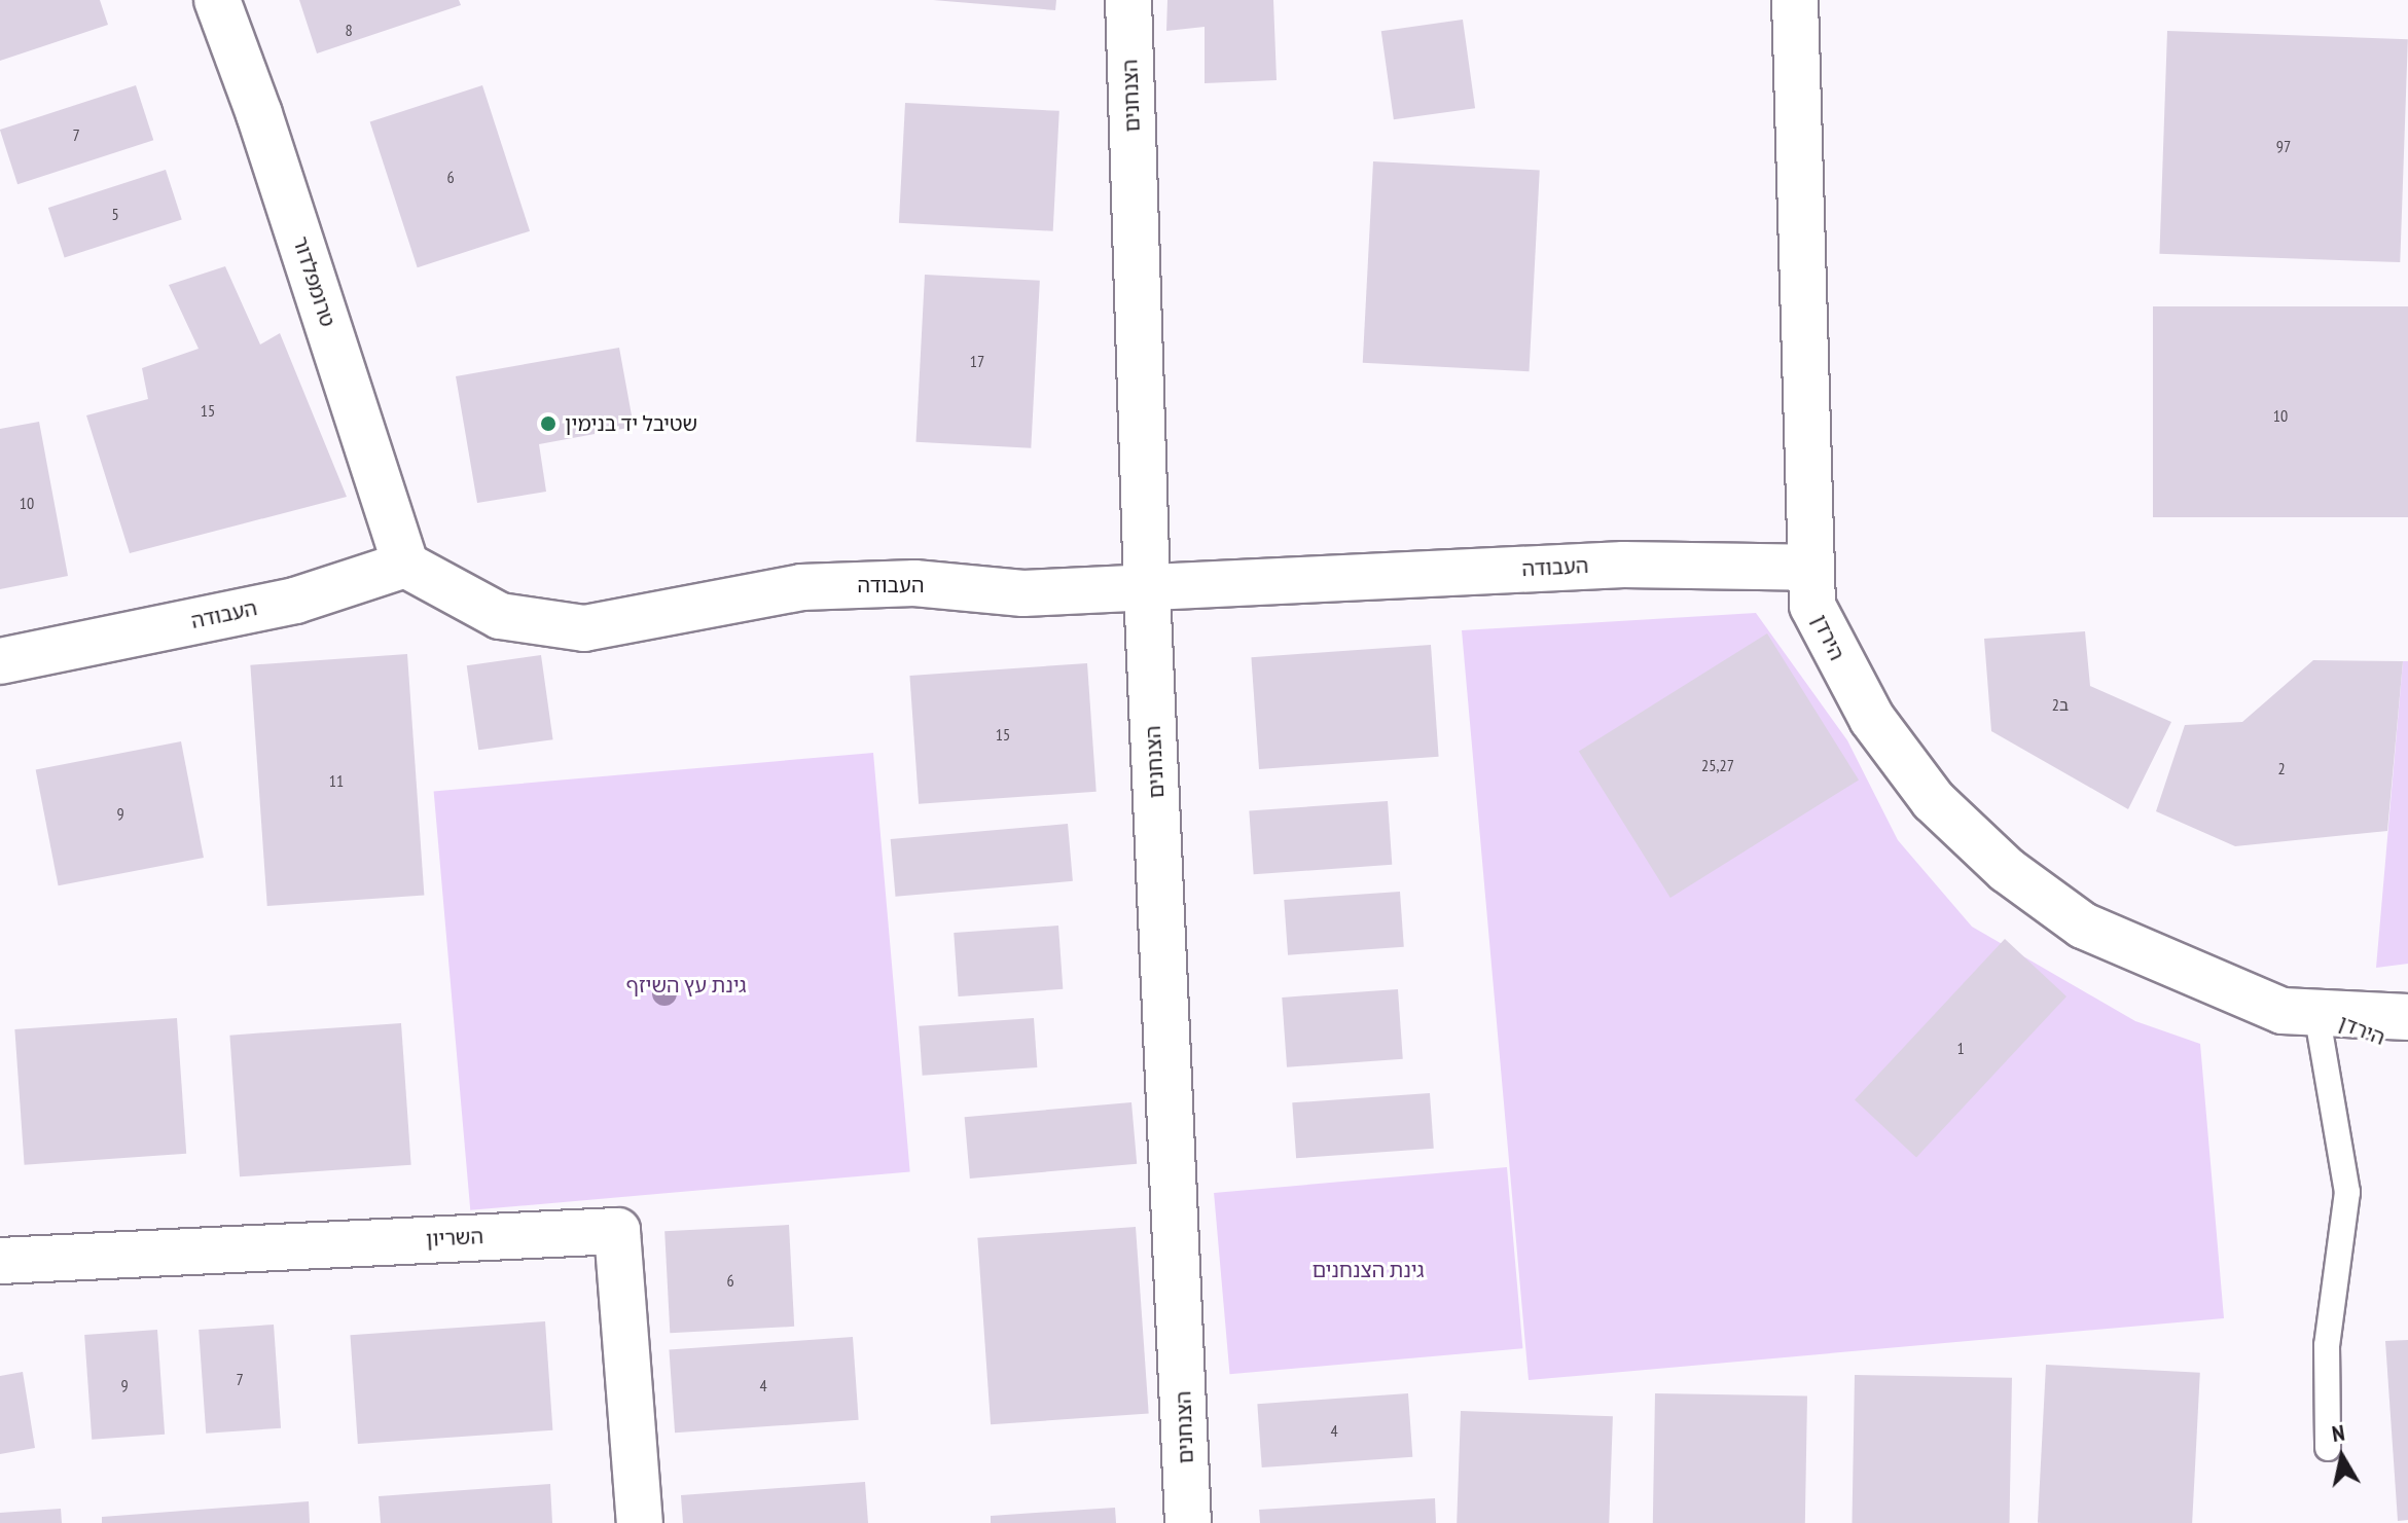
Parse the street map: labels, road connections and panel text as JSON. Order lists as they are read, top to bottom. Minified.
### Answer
{"streets":{"street":["הצנחנים","טרומפלדור","העבודה","הירדן","השריון"]},"crossings":[["הצנחנים","העבודה"],["טרומפלדור","העבודה"],["העבודה","הירדן"]],"parks":["גינת עץ השיזף","גינת הצנחנים"],"places":["שטיבל יד בנימין"],"house_numbers":["8","7","97","6","5","17","15","10","10","2ב","15","25,27","2","11","9","1","6","7","9","4","4"],"north":"top"}
